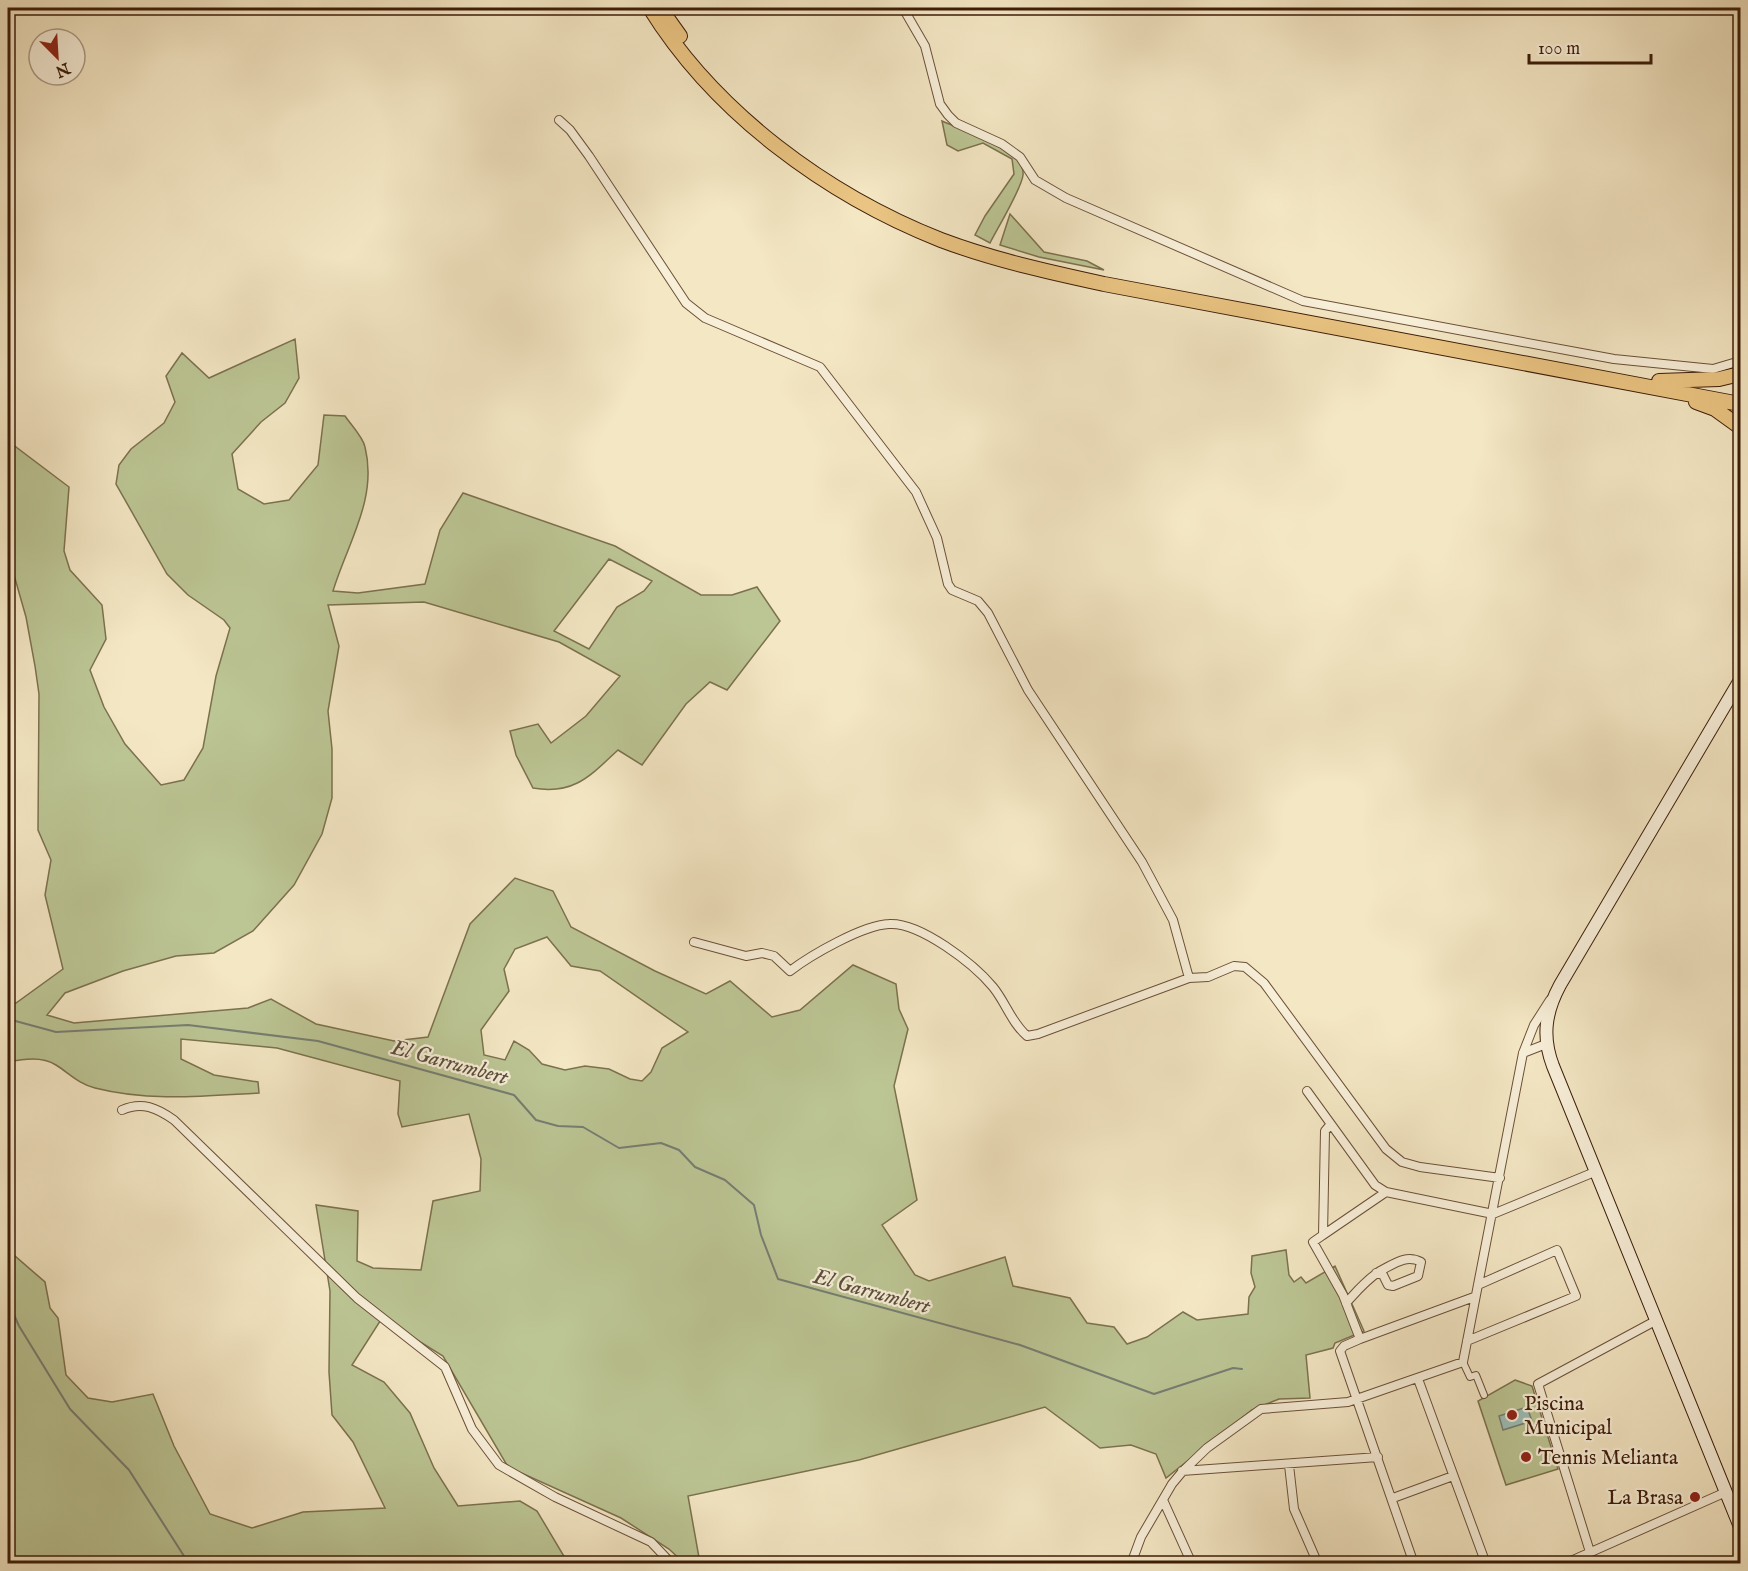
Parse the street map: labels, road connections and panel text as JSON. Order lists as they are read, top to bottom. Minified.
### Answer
{"water":["El Garrumbert"],"places":["Piscina Municipal","Tennis Melianta","La Brasa"],"scale_bar":"100 m","north":"bottom right"}
